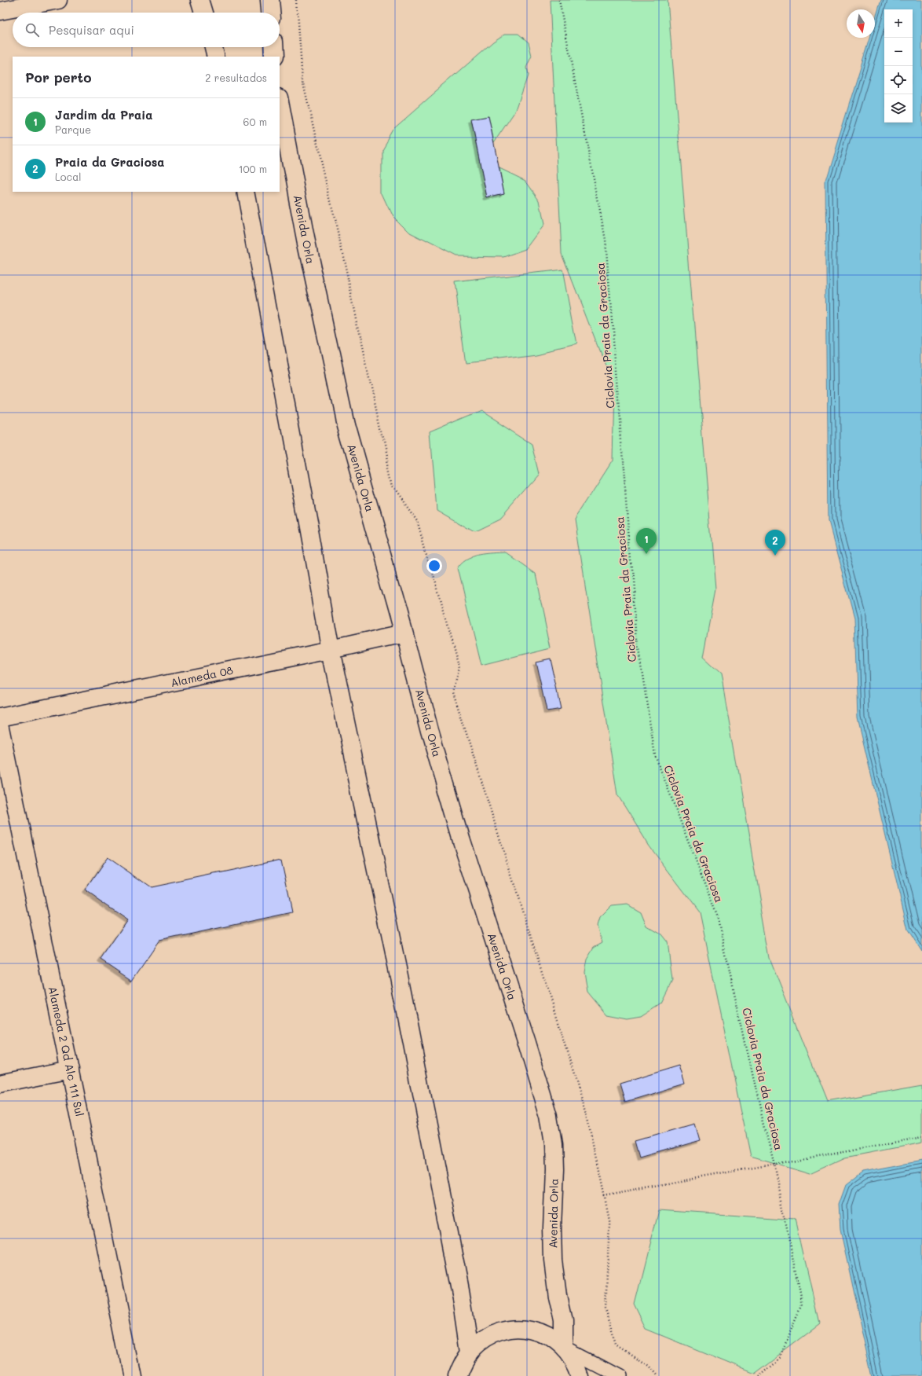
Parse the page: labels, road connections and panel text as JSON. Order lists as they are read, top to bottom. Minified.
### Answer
{"streets":{"street":["Avenida Orla","Alameda 08","Alameda 2 Qd Alc 111 Sul"],"path":["Ciclovia Praia da Graciosa"]},"crossings":[["Avenida Orla","Alameda 08"]],"north":"bottom","page":{"map_buttons":["+","−"],"search":"Pesquisar aqui","heading":["Por perto","2 resultados"],"list":[{"mark":"1","name":"Jardim da Praia","note":"Parque","value":"60 m"},{"mark":"2","name":"Praia da Graciosa","note":"Local","value":"100 m"}],"pins":["1","2"]}}
